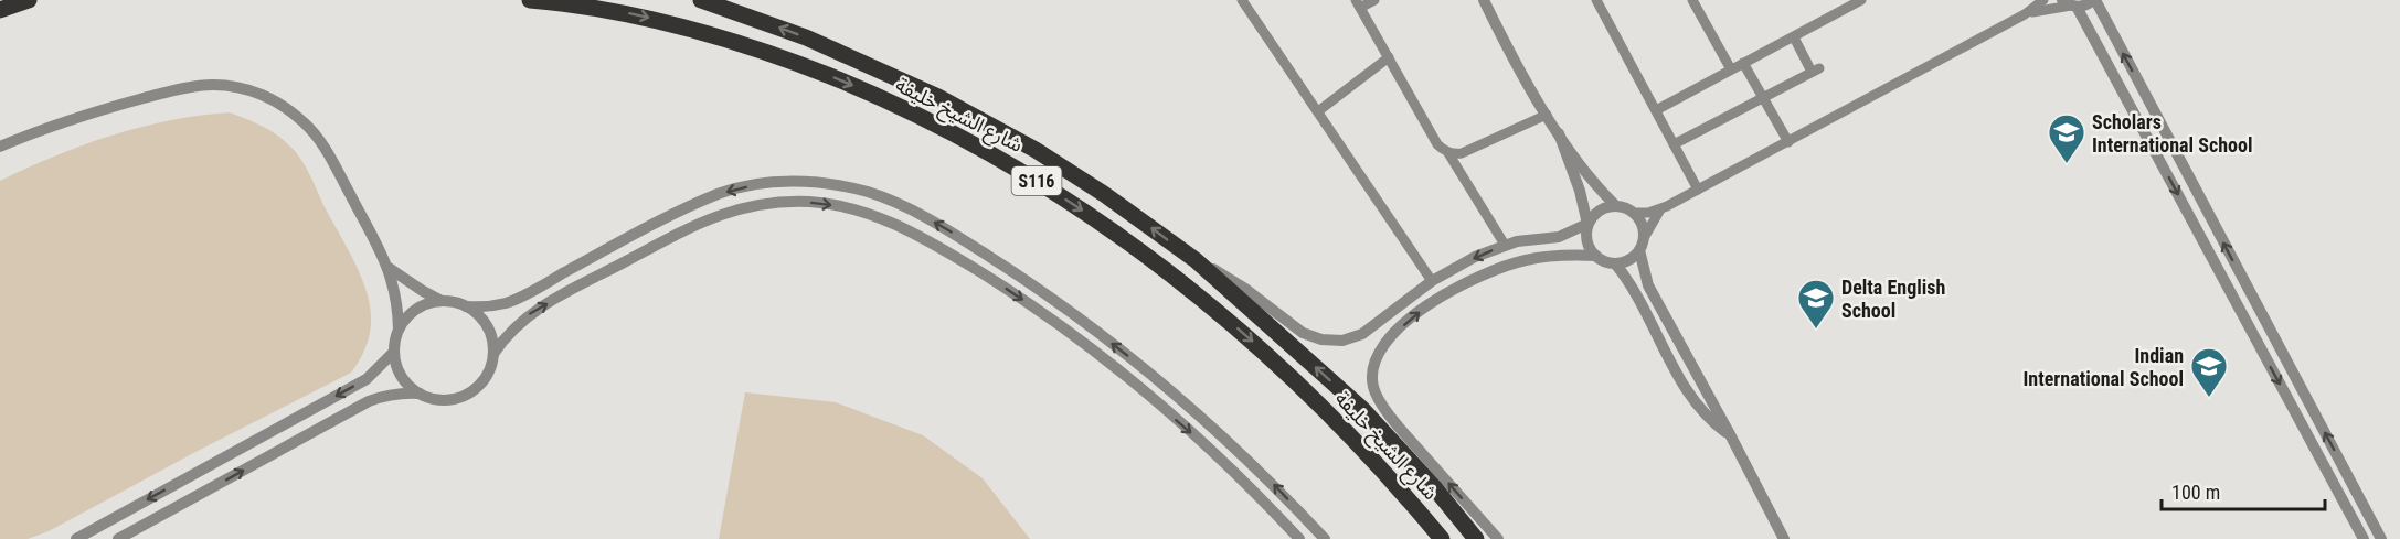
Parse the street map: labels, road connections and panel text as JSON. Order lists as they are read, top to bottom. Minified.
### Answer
{"streets":{"highway":["شارع الشيخ خليفة","S116"]},"places":{"school or university":["Scholars International School","Delta English School","Indian International School"]},"scale_bar":"100 m"}
